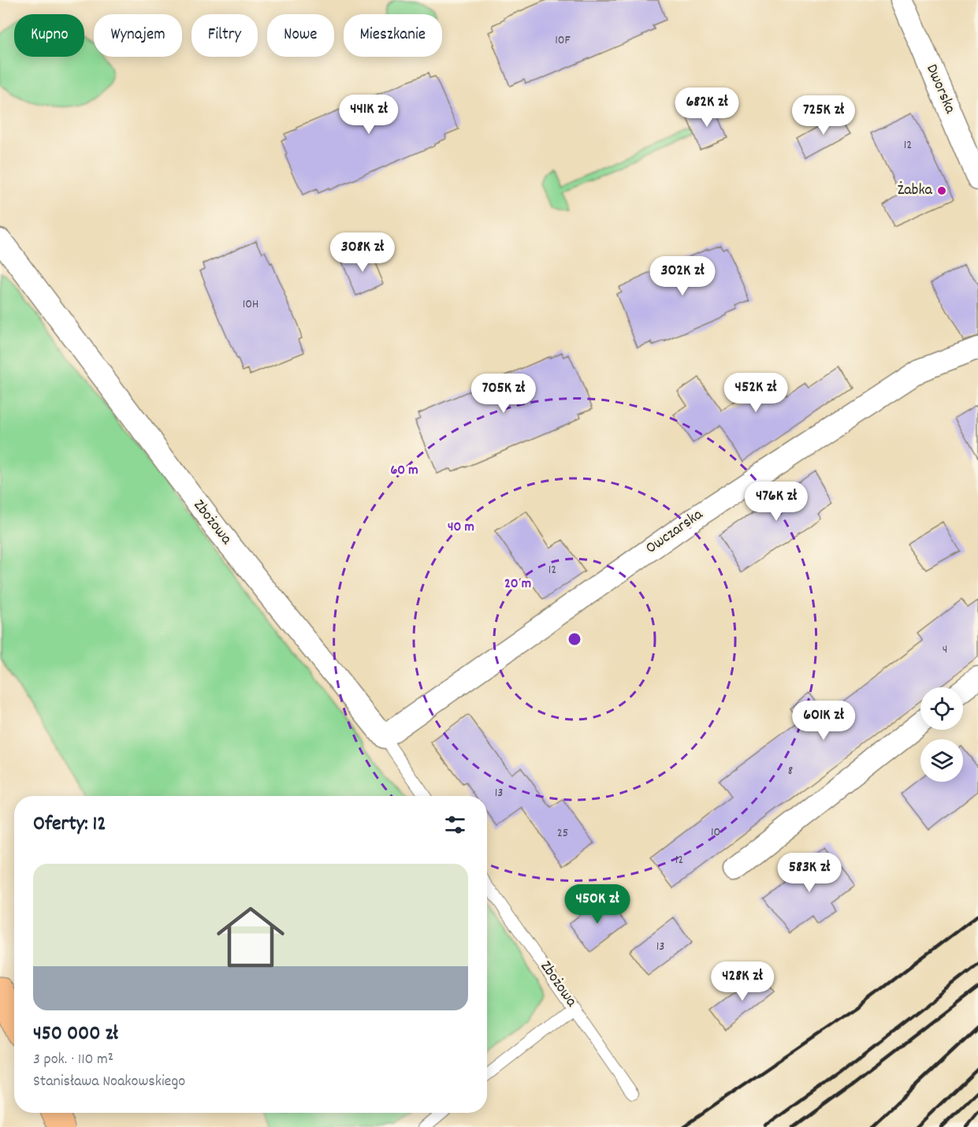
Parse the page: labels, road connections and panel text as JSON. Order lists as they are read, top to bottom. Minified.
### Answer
{"streets":{"street":["Dworska","Zbożowa","Owczarska"]},"crossings":[["Zbożowa","Owczarska"]],"places":["Żabka"],"house_numbers":["10F","12","10H","12","4","8","13","10","25","12","13"],"page":{"chip":["Kupno","Wynajem","Filtry","Nowe","Mieszkanie"],"price":["682K zł","441K zł","725K zł","308K zł","302K zł","452K zł","705K zł","476K zł","601K zł","583K zł","450K zł","428K zł"],"heading":"Oferty: 12","list":[{"name":"450 000 zł","note":"3 pok. · 110 m² · Stanisława Noakowskiego"}]},"rings":["60 m","40 m","20 m"]}
